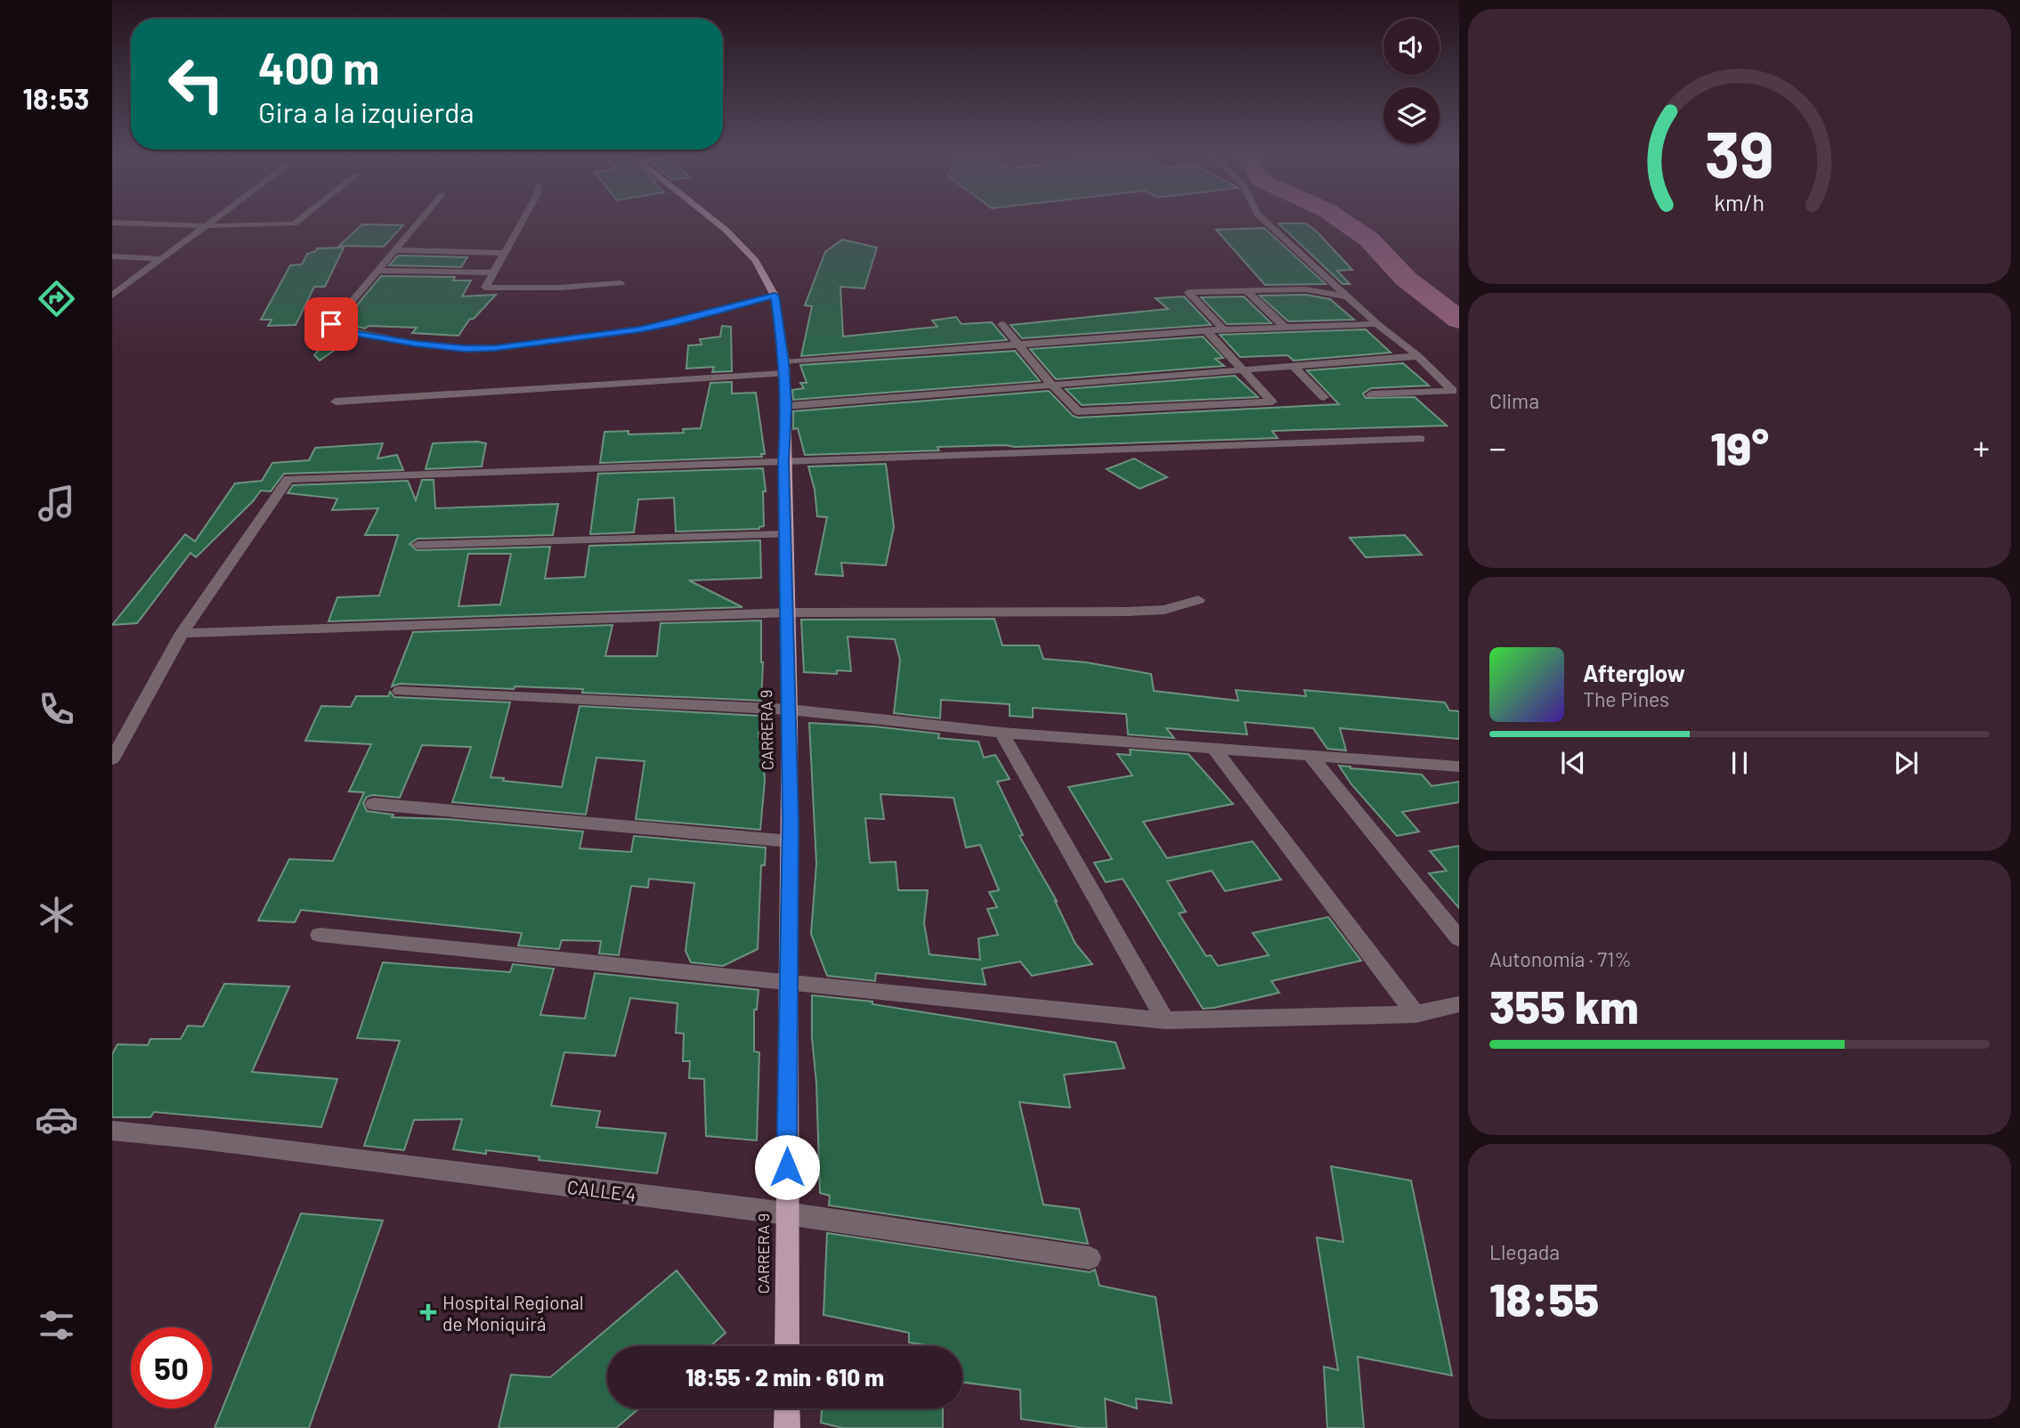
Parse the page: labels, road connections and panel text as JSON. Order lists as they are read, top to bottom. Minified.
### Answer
{"streets":{"main road":["CARRERA 9"],"street":["CALLE 4"]},"crossings":[["CARRERA 9","CALLE 4"]],"places":{"health":["Hospital Regional de Moniquirá"]},"page":{"tabs":"18:53","turn":["400 m","Gira a la izquierda"],"tile":["Clima",["Autonomía · 71%","355 km"],["Llegada","18:55"]],"heat":["−","19°","+"],"song":["Afterglow","The Pines"],"limit":"50","trip":"18:55 · 2 min · 610 m","gauge":["39","km/h"]}}
